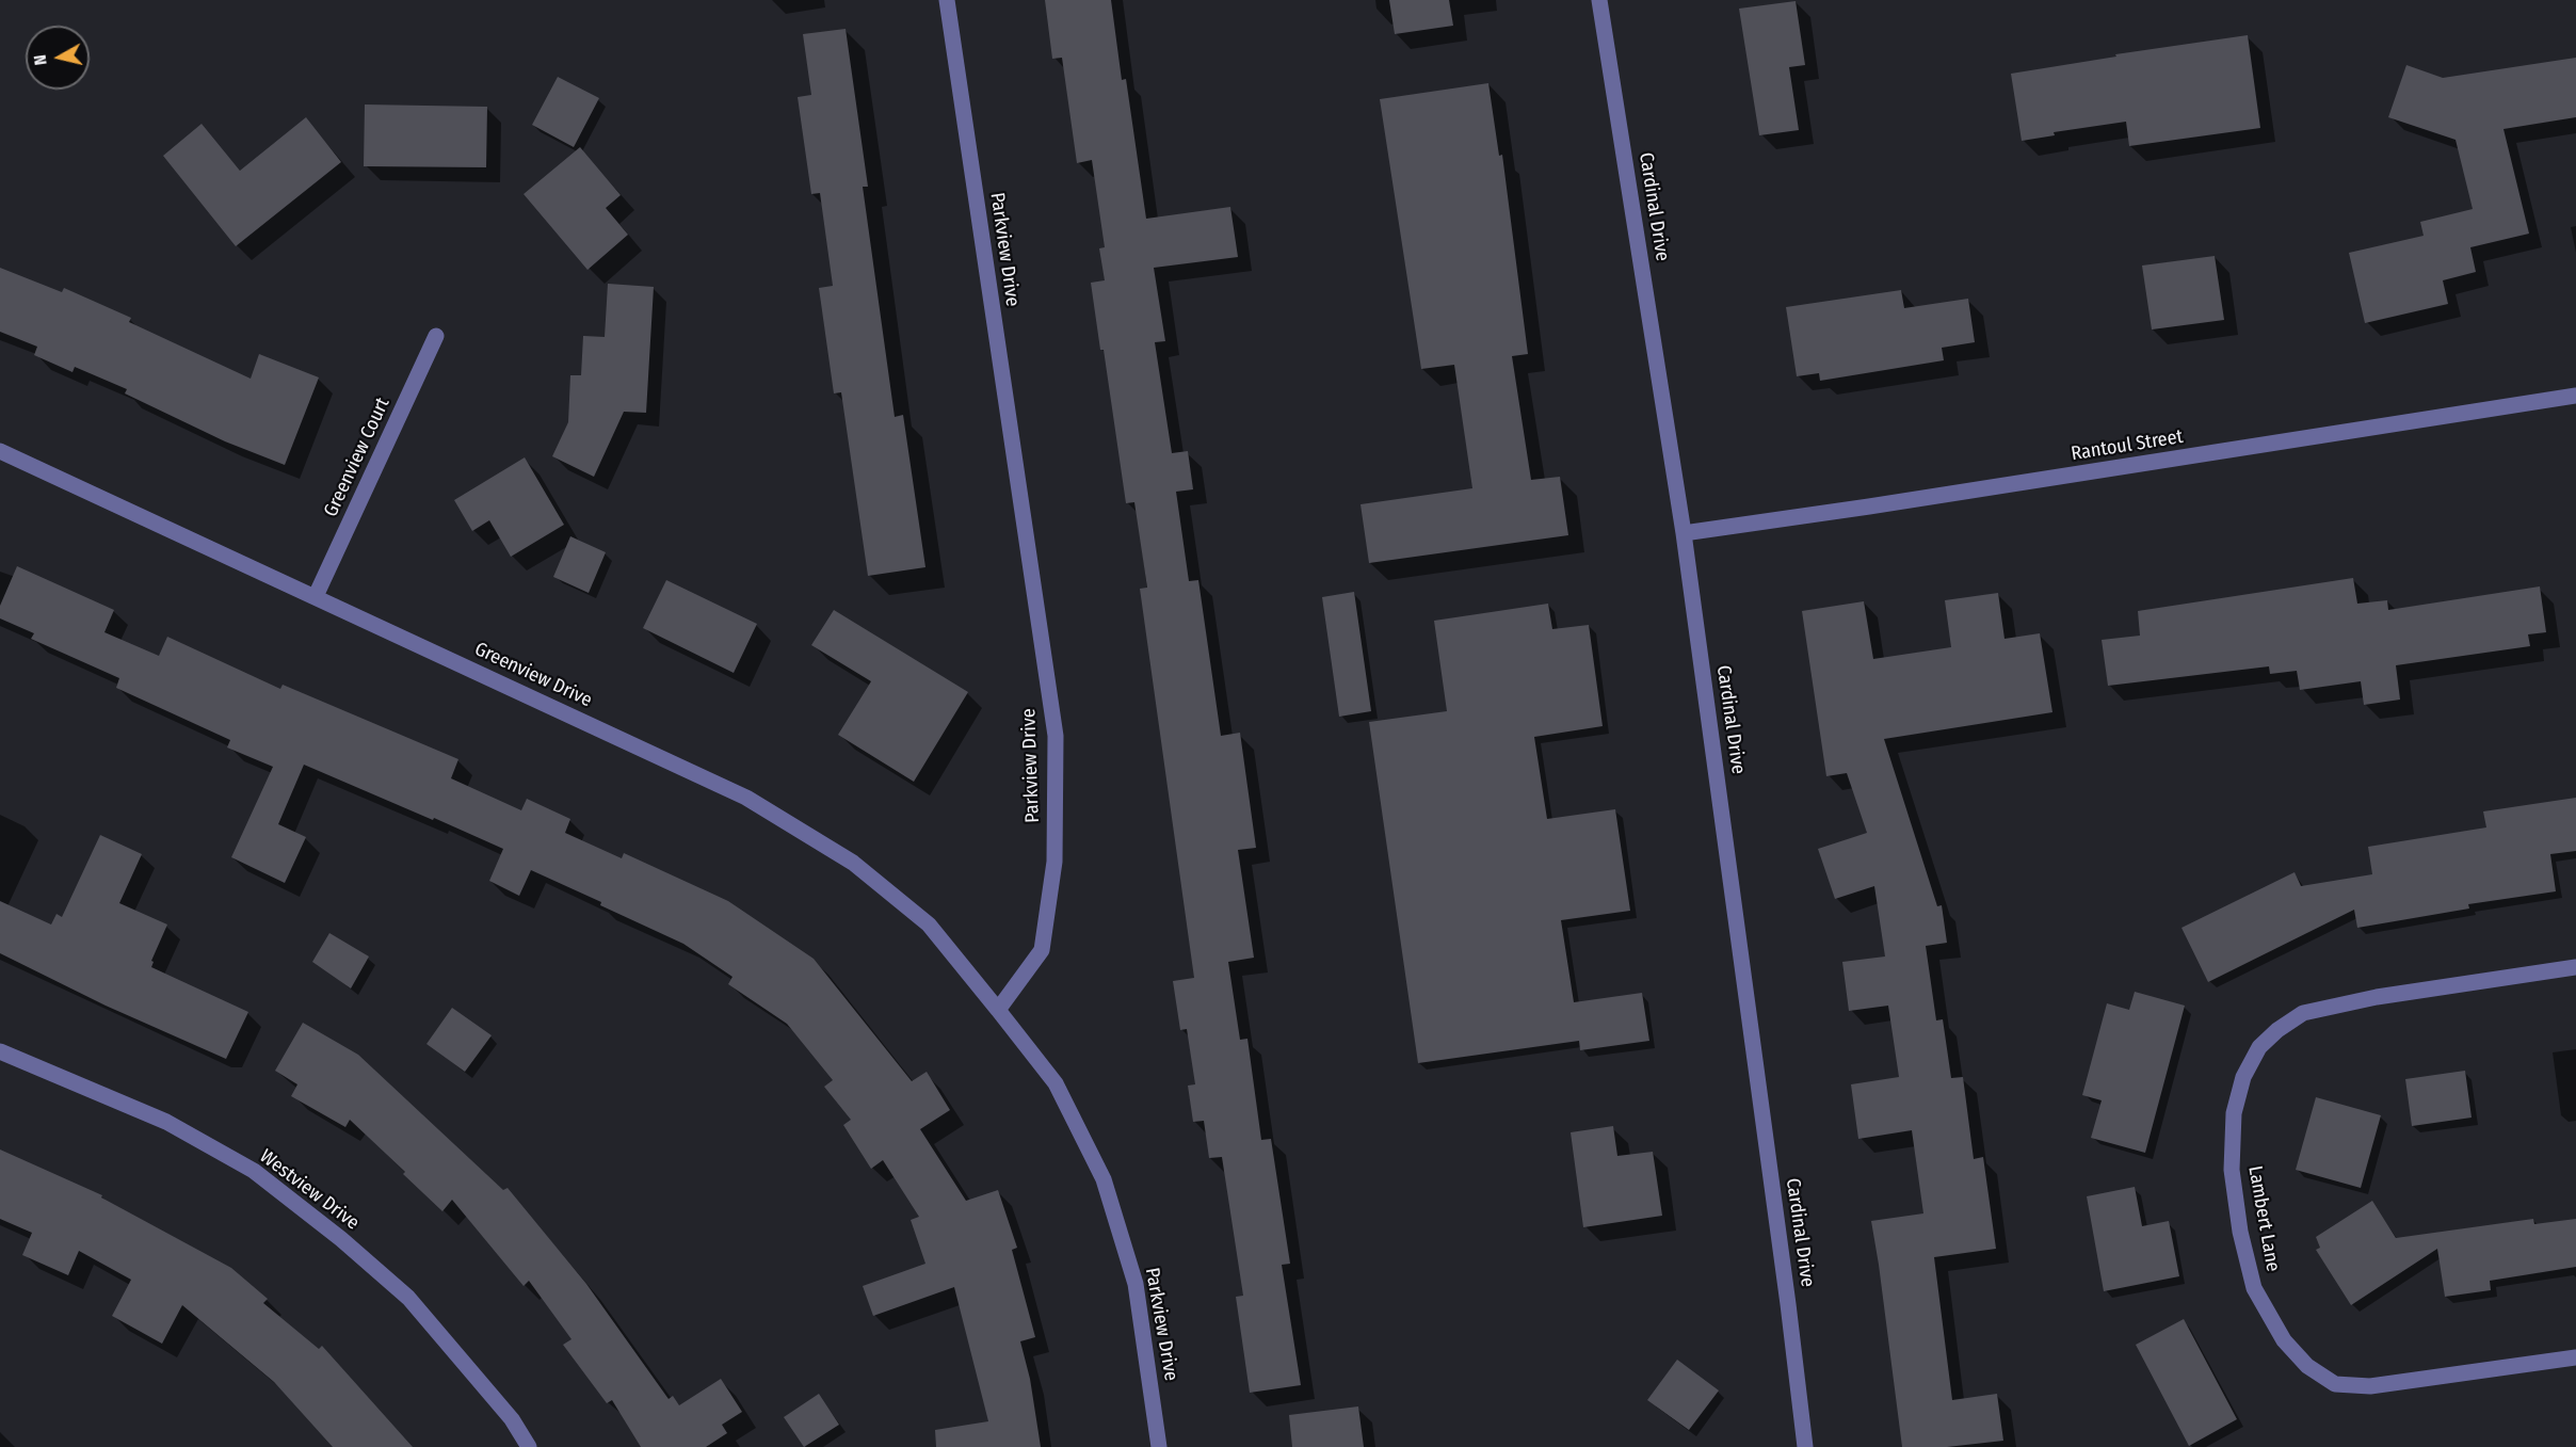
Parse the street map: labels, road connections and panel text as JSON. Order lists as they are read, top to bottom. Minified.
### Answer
{"streets":{"street":["Cardinal Drive","Parkview Drive","Rantoul Street","Greenview Court","Greenview Drive","Westview Drive","Lambert Lane"]},"crossings":[["Cardinal Drive","Rantoul Street"],["Parkview Drive","Greenview Drive"],["Greenview Court","Greenview Drive"]],"north":"left"}
